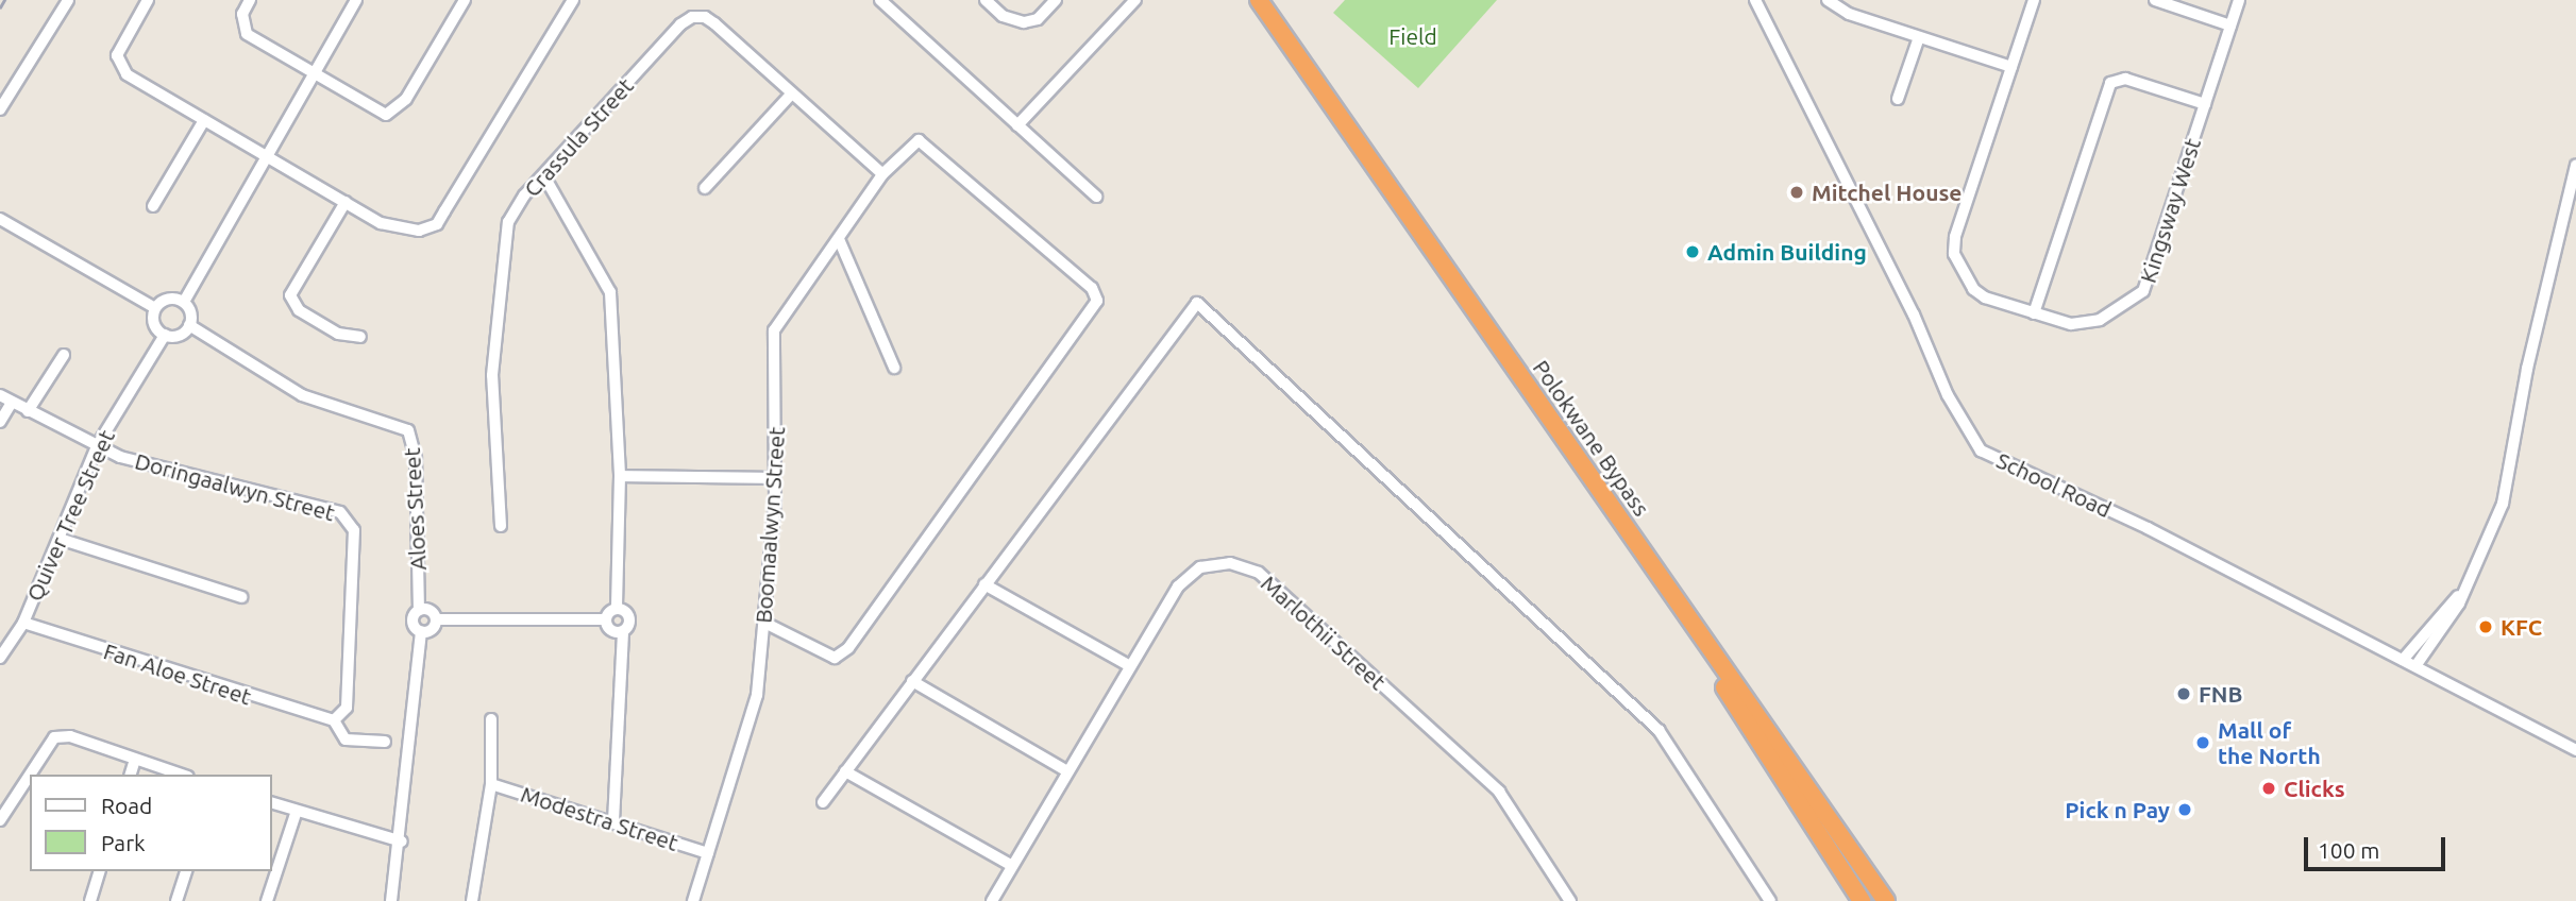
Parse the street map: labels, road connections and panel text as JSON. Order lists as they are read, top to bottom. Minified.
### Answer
{"streets":{"highway":["Polokwane Bypass"],"street":["Crassula Street","Kingsway West","School Road","Doringaalwyn Street","Aloes Street","Quiver Tree Street","Boomaalwyn Street","Marlothii Street","Fan Aloe Street","Modestra Street"]},"crossings":[["Crassula Street","Boomaalwyn Street"],["Doringaalwyn Street","Quiver Tree Street"],["Doringaalwyn Street","Fan Aloe Street"],["Aloes Street","Quiver Tree Street"],["Quiver Tree Street","Fan Aloe Street"],["Boomaalwyn Street","Modestra Street"]],"parks":["Field"],"places":["Mitchel House","Admin Building","KFC","FNB","Mall of the North","Clicks","Pick n Pay"],"legend":["Road","Park"],"scale_bar":"100 m"}
